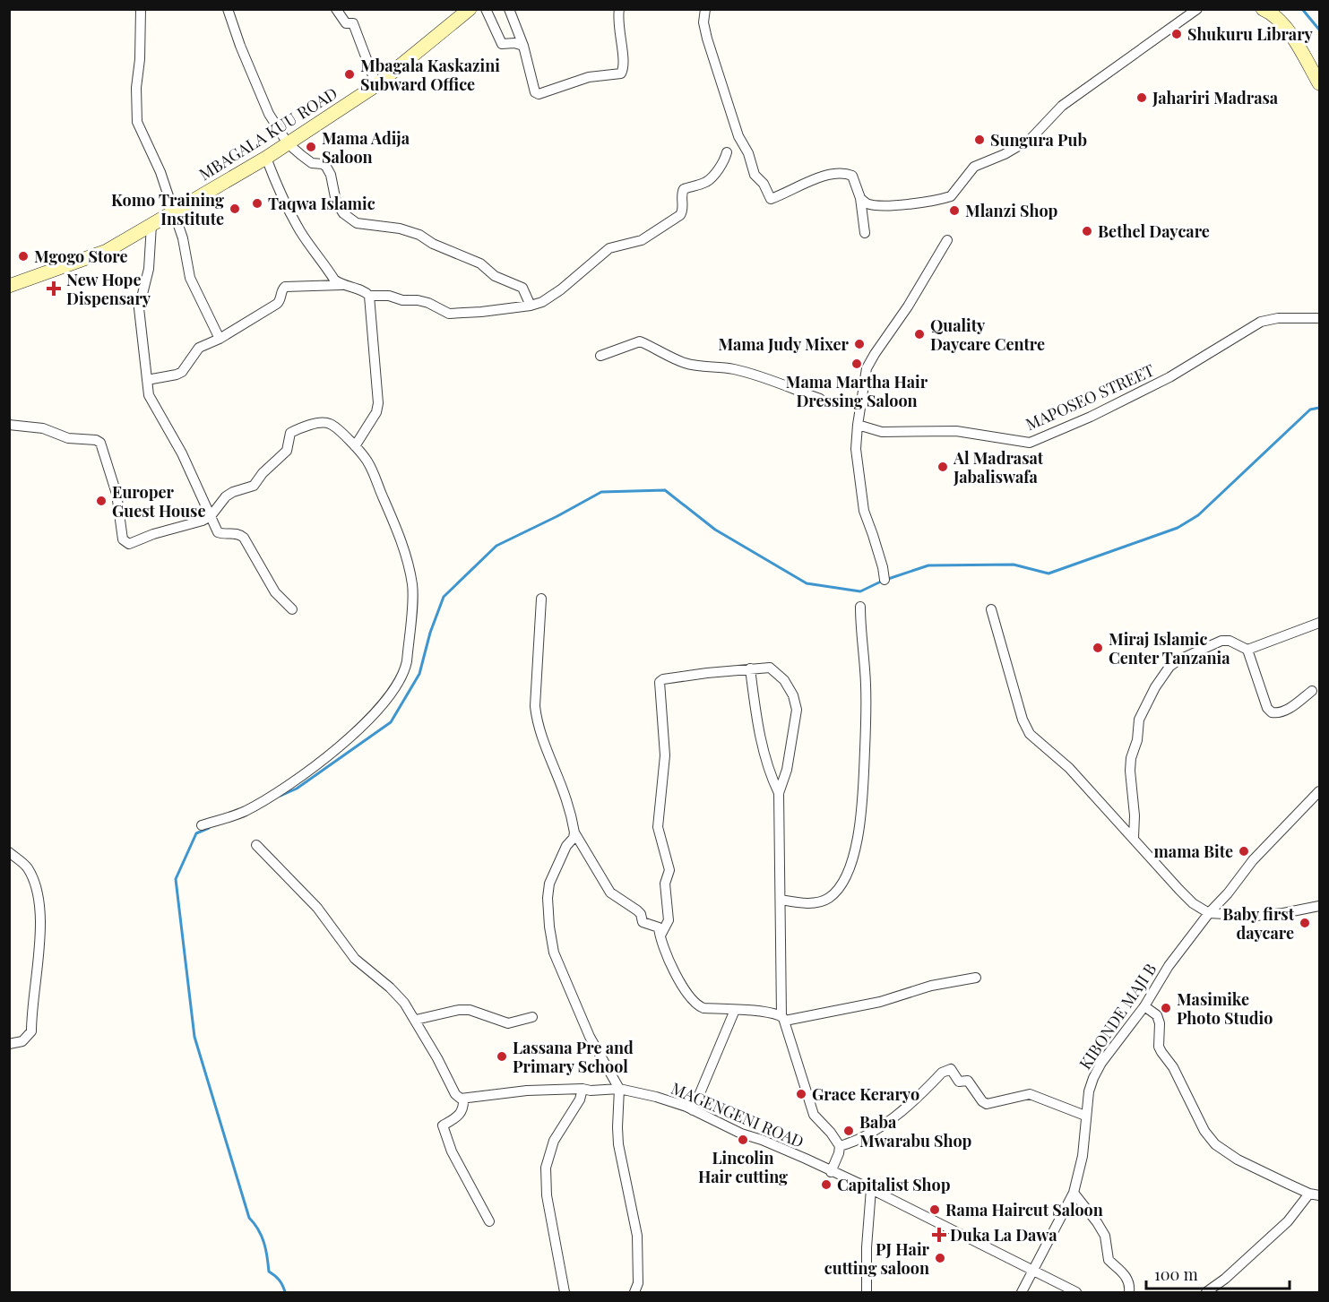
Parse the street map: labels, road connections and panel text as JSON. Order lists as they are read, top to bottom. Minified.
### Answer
{"streets":{"street":["MBAGALA KUU ROAD","MAPOSEO STREET","KIBONDE MAJI B","MAGENGENI ROAD"]},"crossings":[["KIBONDE MAJI B","MAGENGENI ROAD"]],"places":{"other":["Shukuru Library","Mbagala Kaskazini Subward Office","Jahariri Madrasa","Sungura Pub","Mama Adija Saloon","Taqwa Islamic","Komo Training Institute","Mlanzi Shop","Bethel Daycare","Mgogo Store","Quality Daycare Centre","Mama Judy Mixer","Mama Martha Hair Dressing Saloon","Al Madrasat Jabaliswafa","Europer Guest House","Miraj Islamic Center Tanzania","mama Bite","Baby first daycare","Masimike Photo Studio","Lassana Pre and Primary School","Grace Keraryo","Baba Mwarabu Shop","Lincolin Hair cutting","Capitalist Shop","Rama Haircut Saloon","PJ Hair cutting saloon"],"health":["New Hope Dispensary","Duka La Dawa"]},"scale_bar":"100 m"}
